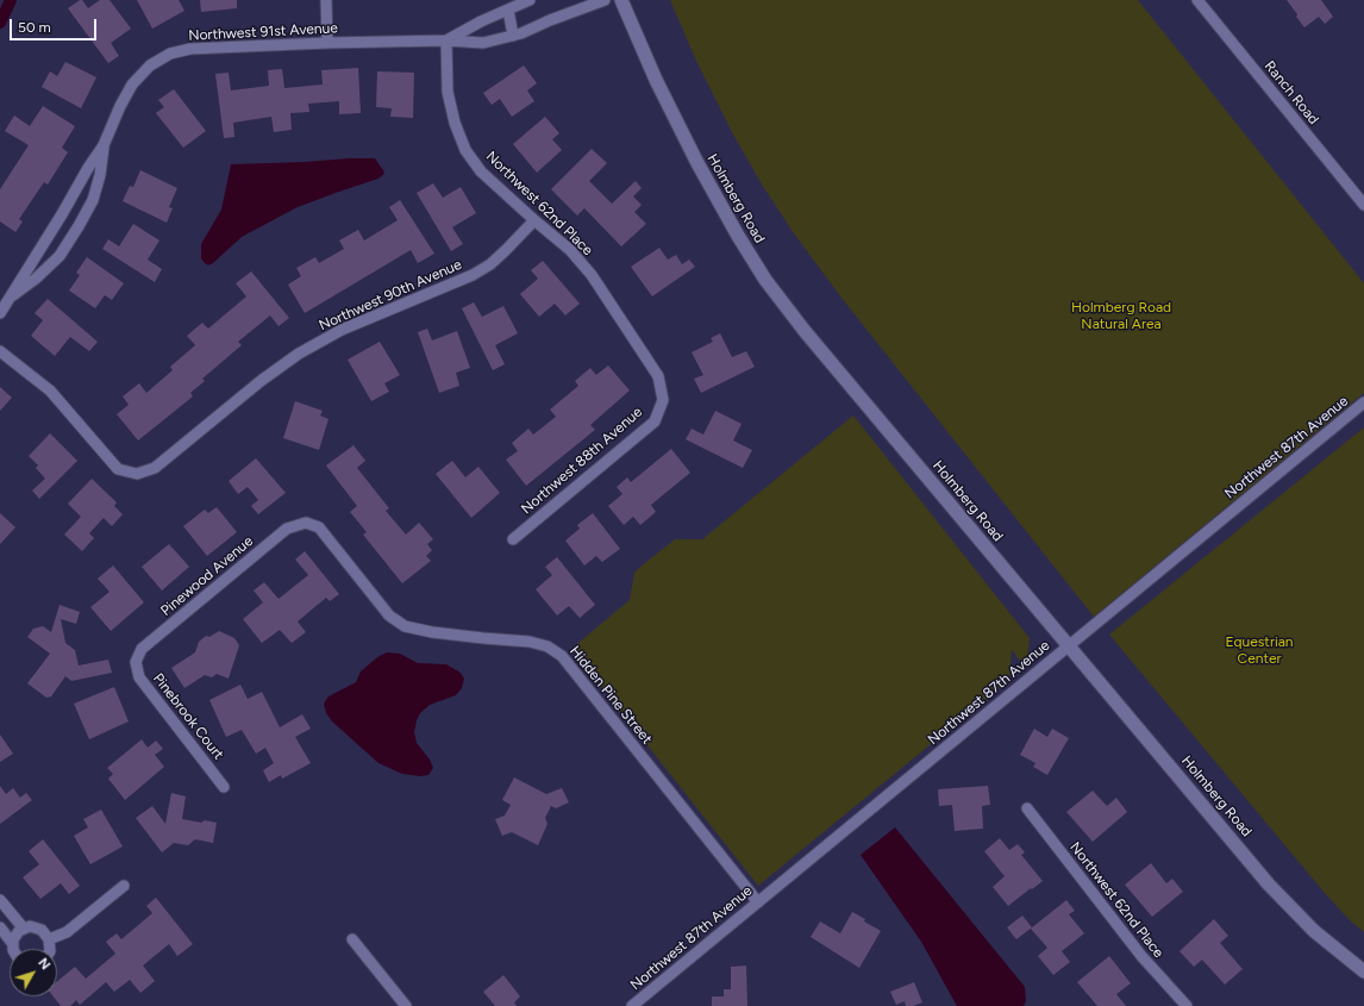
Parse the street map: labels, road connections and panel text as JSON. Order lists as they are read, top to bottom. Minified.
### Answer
{"streets":{"street":["Northwest 91st Avenue","Ranch Road","Holmberg Road","Northwest 62nd Place","Northwest 90th Avenue","Northwest 87th Avenue","Northwest 88th Avenue","Pinewood Avenue","Hidden Pine Street","Pinebrook Court"]},"crossings":[["Northwest 91st Avenue","Northwest 62nd Place"],["Holmberg Road","Northwest 87th Avenue"],["Northwest 62nd Place","Northwest 90th Avenue"],["Northwest 62nd Place","Northwest 88th Avenue"],["Northwest 87th Avenue","Hidden Pine Street"],["Pinewood Avenue","Hidden Pine Street"],["Pinewood Avenue","Pinebrook Court"]],"parks":["Holmberg Road Natural Area","Equestrian Center"],"scale_bar":"50 m","north":"top right"}
